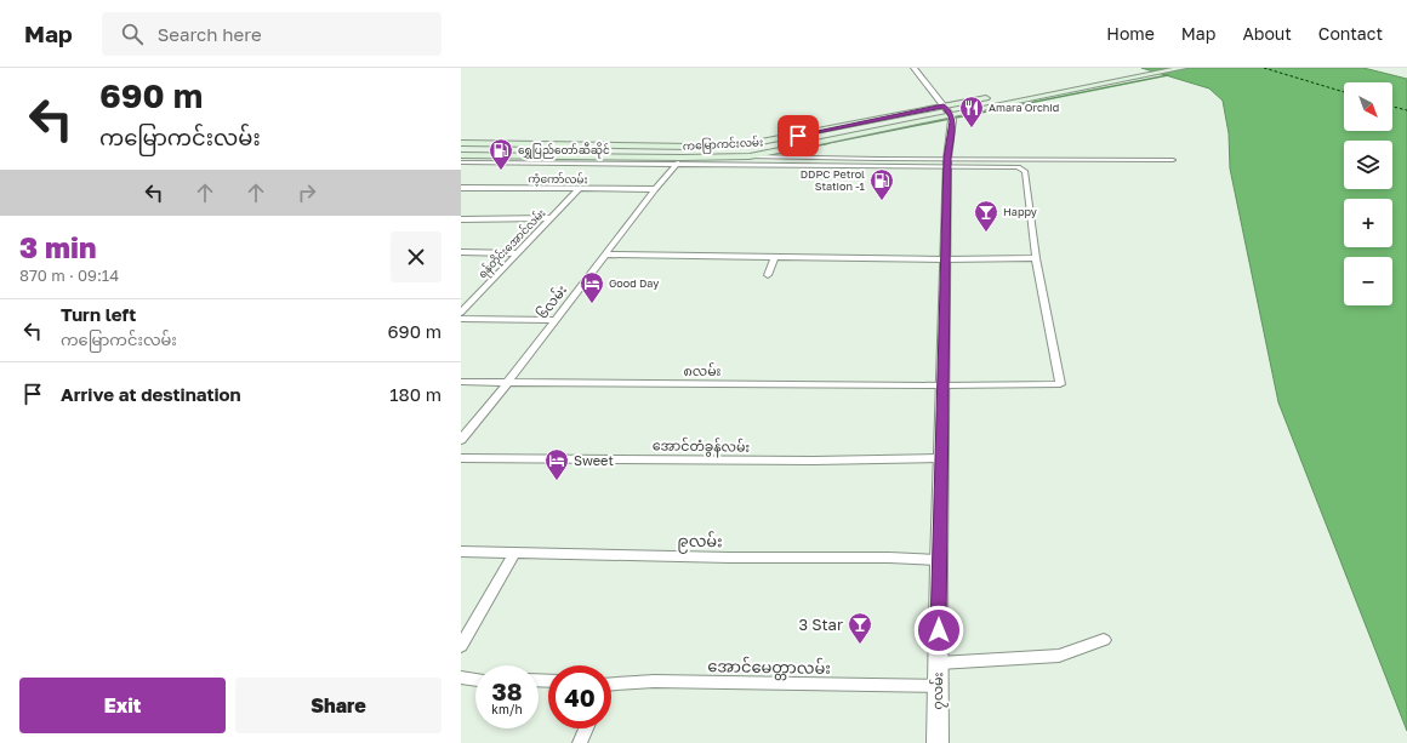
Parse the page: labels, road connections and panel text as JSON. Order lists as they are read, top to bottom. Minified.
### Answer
{"streets":{"main road":["ကမြောကင်းလမ်း"],"street":["ကံ့ကော်လမ်း","ရန်တိုင်းအောင်လမ်း","၆လမ်း","၈လမ်း","အောင်တံခွန်လမ်း","၉လမ်း","အောင်မေတ္တာလမ်း","၇လမ်း"]},"crossings":[["ကမြောကင်းလမ်း","၆လမ်း"],["ကမြောကင်းလမ်း","၇လမ်း"],["ကံ့ကော်လမ်း","ရန်တိုင်းအောင်လမ်း"],["ကံ့ကော်လမ်း","၆လမ်း"],["၆လမ်း","၈လမ်း"],["၈လမ်း","၇လမ်း"],["အောင်တံခွန်လမ်း","၇လမ်း"],["၉လမ်း","၇လမ်း"],["အောင်မေတ္တာလမ်း","၇လမ်း"]],"places":{"restaurant":["Amara Orchid"],"fuel station":["ရွှေပြည်တော်ဆီဆိုင်","DDPC Petrol Station -1"],"bar":["Happy","3 Star"],"hotel":["Good Day","Sweet"]},"north":"bottom right","page":{"header":"Map","search":"Search here","nav":["Home","Map","About","Contact"],"turn":["690 m","ကမြောကင်းလမ်း"],"map_buttons":["+","−"],"heading":["3 min","870 m · 09:14"],"list":[{"name":"Turn left","note":"ကမြောကင်းလမ်း","value":"690 m"},{"name":"Arrive at destination","value":"180 m"}],"speed":"38 km/h","limit":"40","buttons":["Exit","Share"]}}
